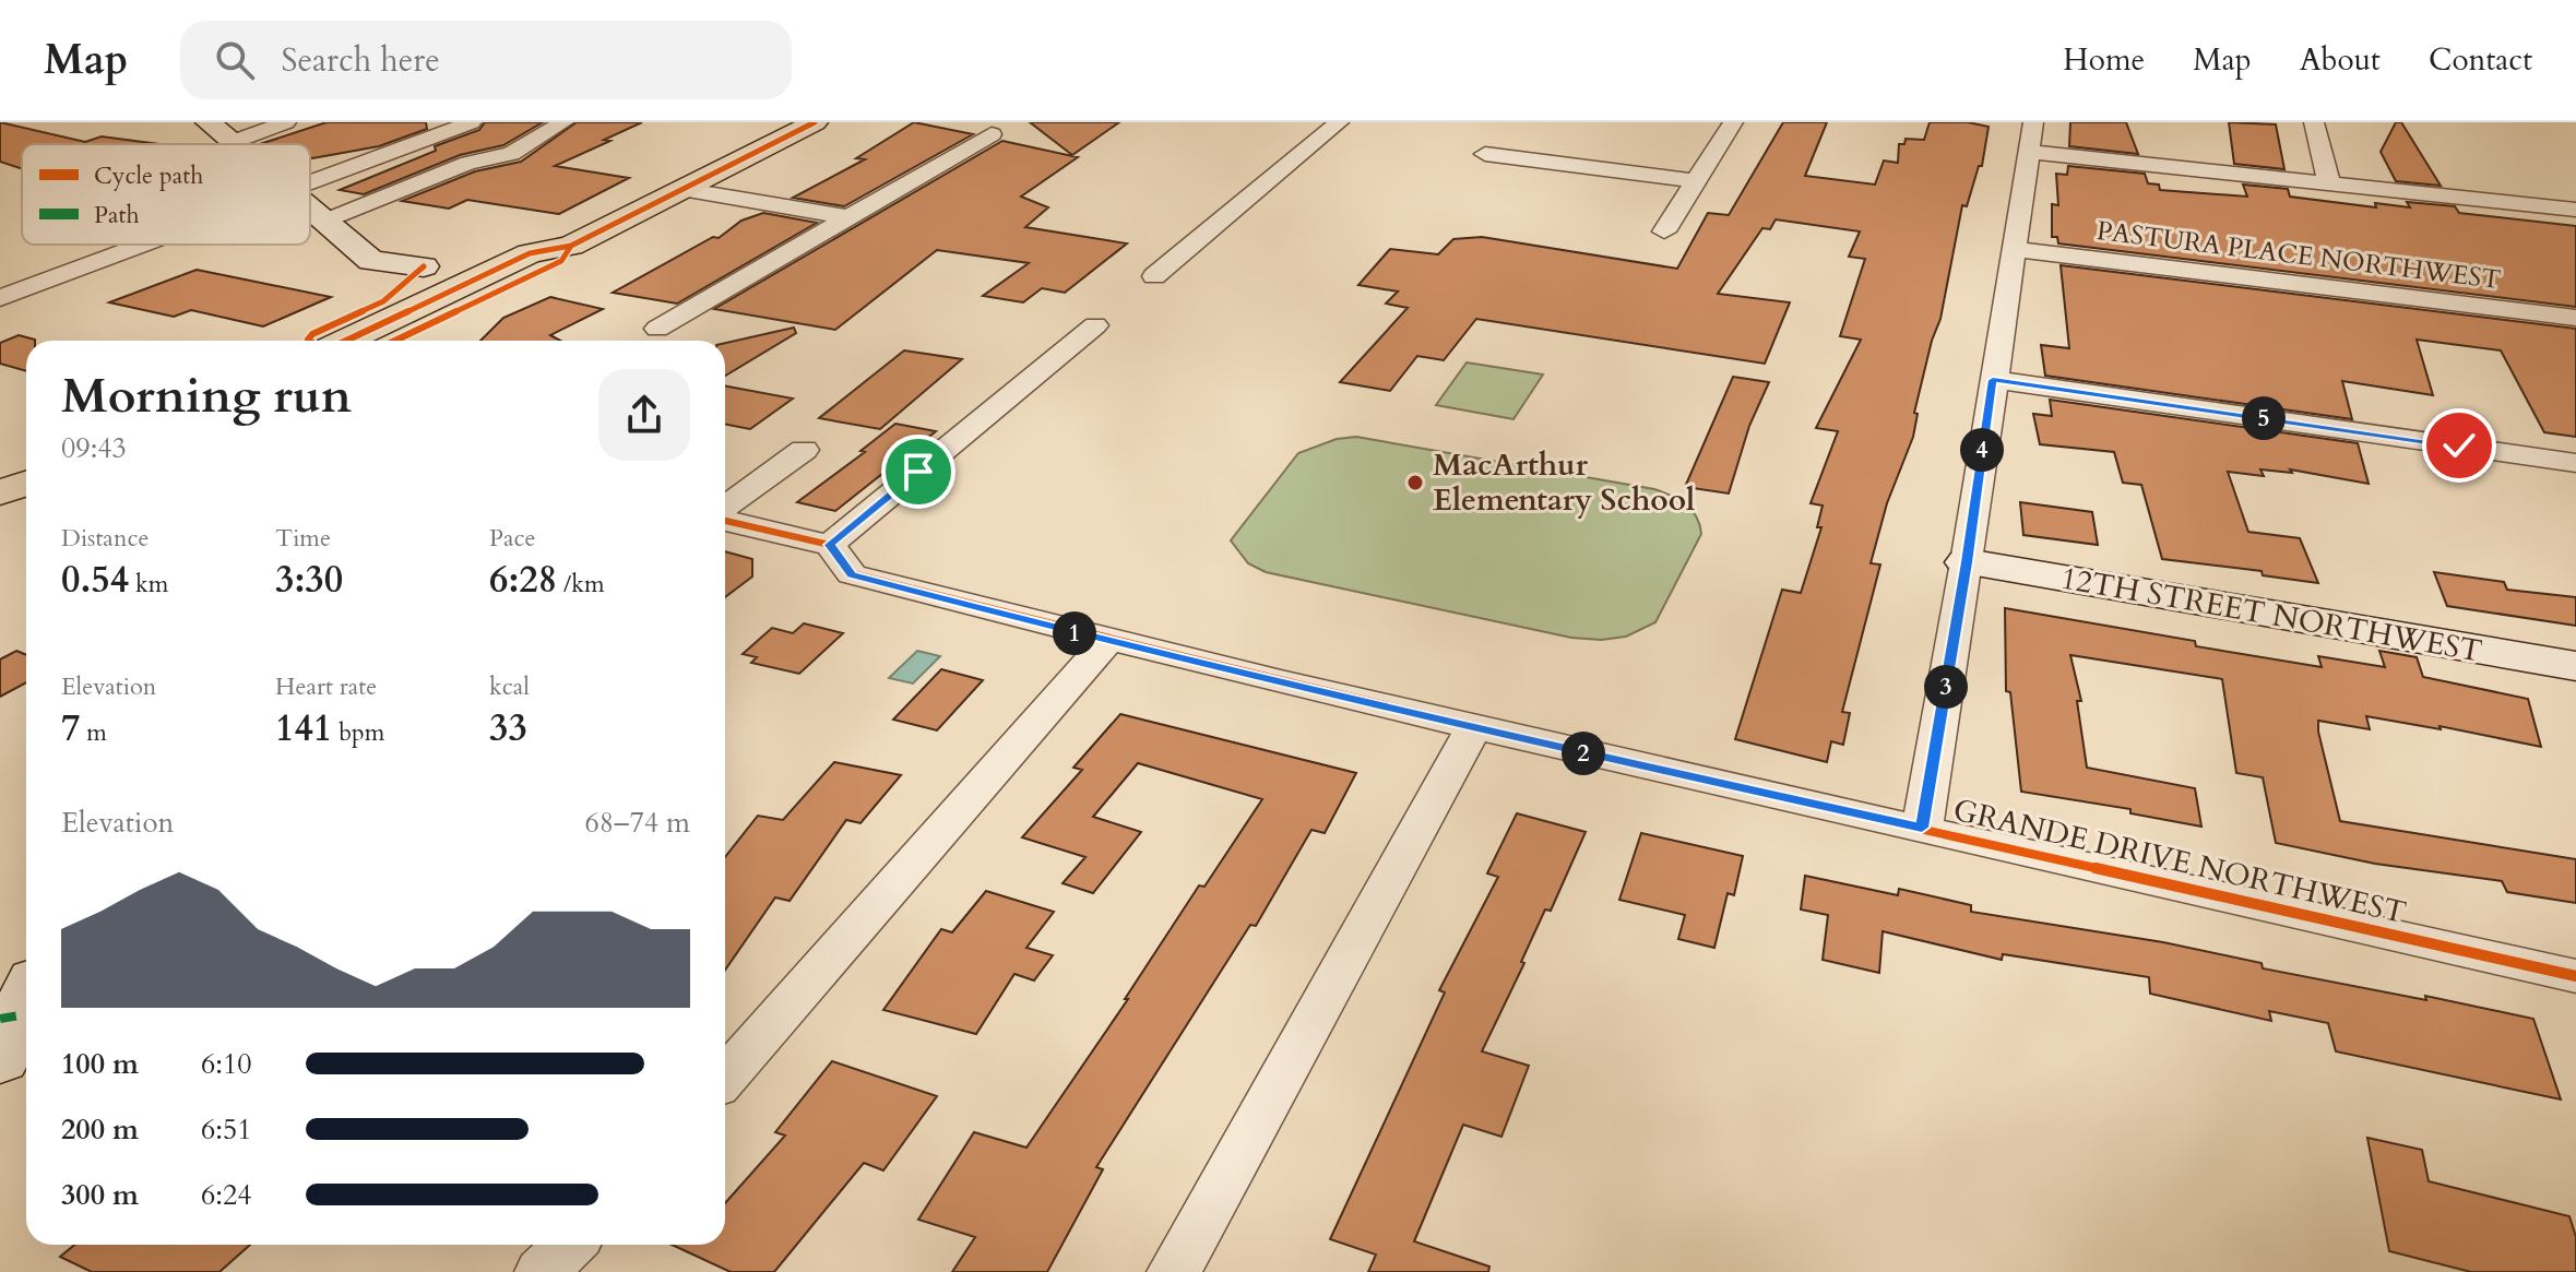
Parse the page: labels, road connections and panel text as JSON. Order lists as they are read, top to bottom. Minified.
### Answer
{"streets":{"street":["PASTURA PLACE NORTHWEST","12TH STREET NORTHWEST","GRANDE DRIVE NORTHWEST"]},"places":["MacArthur Elementary School"],"legend":["Cycle path","Path"],"page":{"header":"Map","search":"Search here","nav":["Home","Map","About","Contact"],"heading":["Morning run","09:43"],"pins":["5","4","1","3","2"],"stats":[["Distance","0.54 km"],["Time","3:30"],["Pace","6:28 /km"],["Elevation","7 m"],["Heart rate","141 bpm"],["kcal","33"]],"chart":["Elevation","68–74 m"],"list":[{"name":"100 m","note":"6:10"},{"name":"200 m","note":"6:51"},{"name":"300 m","note":"6:24"}]}}
